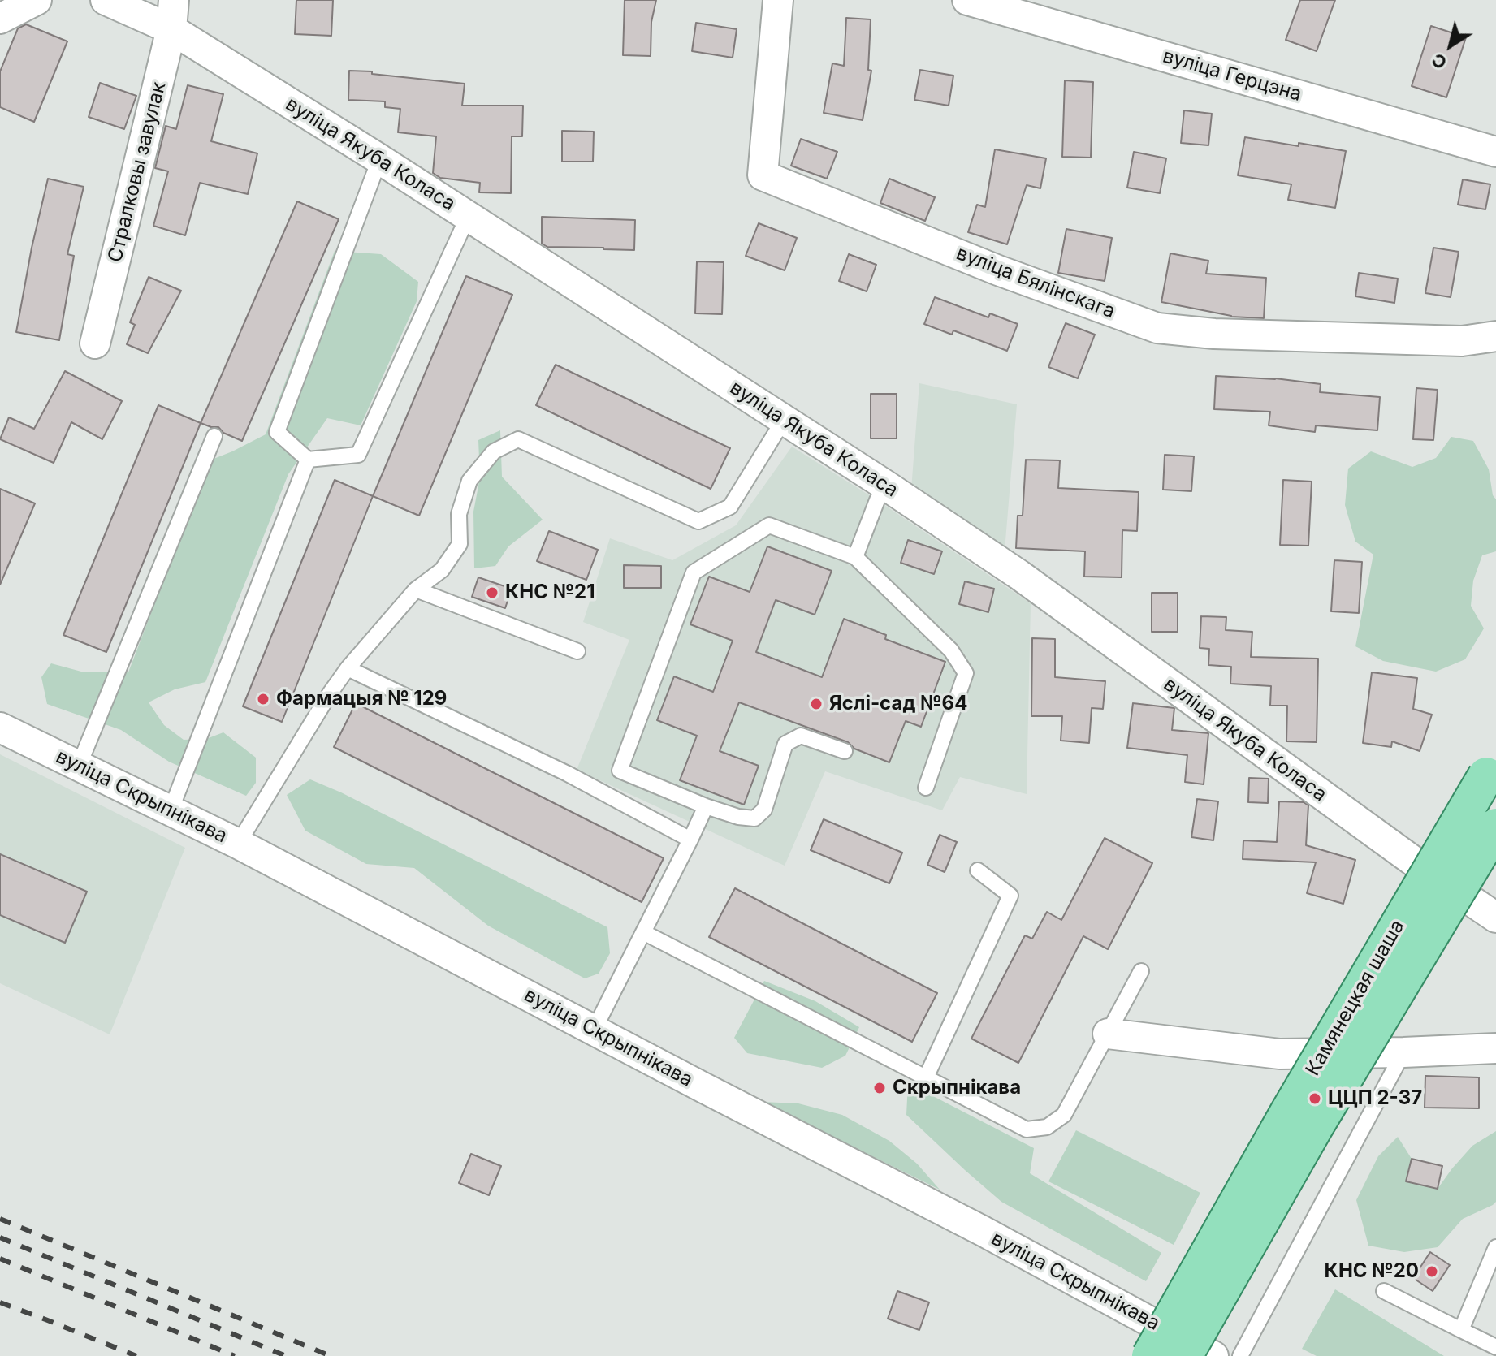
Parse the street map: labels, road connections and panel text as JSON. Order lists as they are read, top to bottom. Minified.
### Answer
{"streets":{"main road":["Камянецкая шаша"],"street":["вуліца Герцэна","вуліца Якуба Коласа","Стралковы завулак","вуліца Бялінскага","вуліца Скрыпнікава"]},"crossings":[["вуліца Якуба Коласа","Стралковы завулак"]],"places":["КНС №21","Фармацыя № 129","Яслі-сад №64","Скрыпнікава","ЦЦП 2-37","КНС №20"],"north":"bottom left"}
